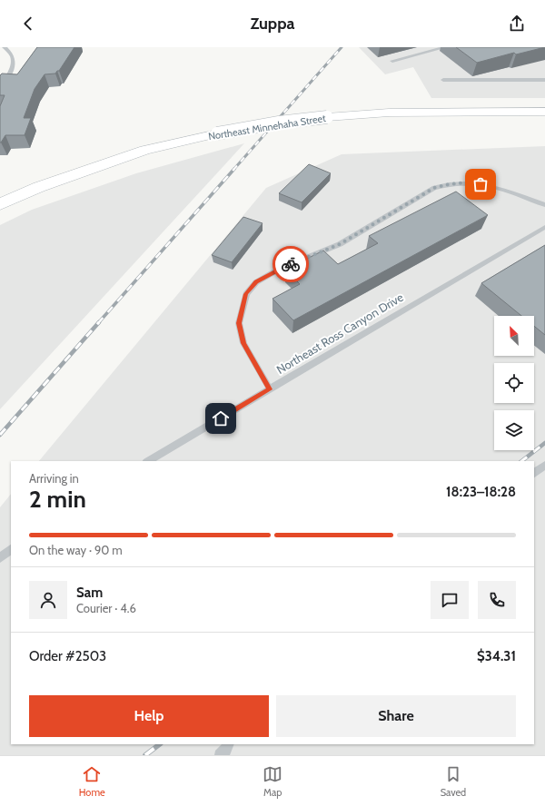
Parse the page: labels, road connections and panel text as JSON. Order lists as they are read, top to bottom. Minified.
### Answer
{"streets":{"main road":["Northeast Minnehaha Street"],"lane":["Northeast Ross Canyon Drive"]},"north":"top left","page":{"header":"Zuppa","heading":["2 min","Arriving in","18:23–18:28"],"panel":["Sam","Courier · 4.6","Order #2503","$34.31"],"bar":"On the way · 90 m","buttons":["Help","Share"],"tabs":["Home","Map","Saved"]}}
